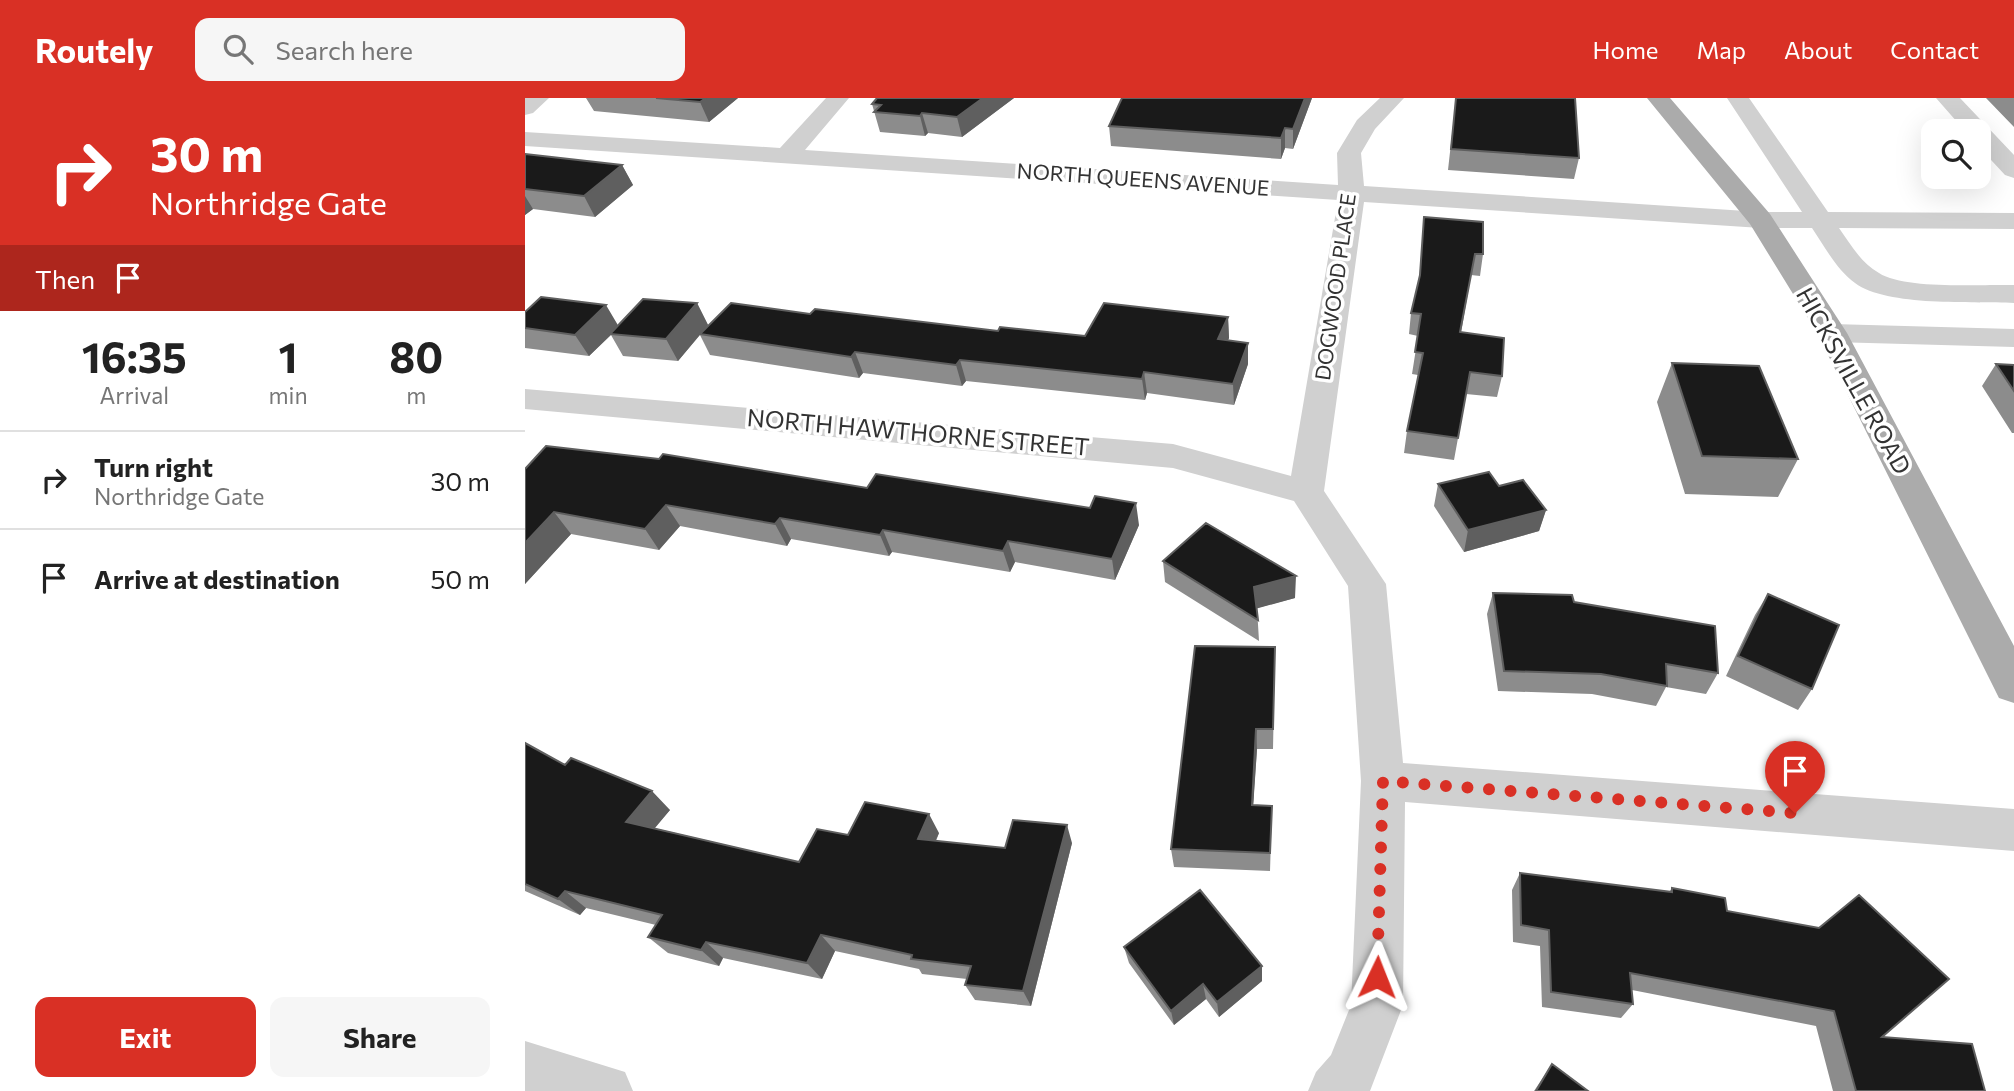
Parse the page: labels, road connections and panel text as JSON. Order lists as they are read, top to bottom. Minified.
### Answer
{"streets":{"main road":["HICKSVILLE ROAD"],"street":["NORTH QUEENS AVENUE","DOGWOOD PLACE","NORTH HAWTHORNE STREET"]},"crossings":[["NORTH QUEENS AVENUE","DOGWOOD PLACE"],["NORTH QUEENS AVENUE","HICKSVILLE ROAD"],["DOGWOOD PLACE","NORTH HAWTHORNE STREET"]],"page":{"header":"Routely","search":"Search here","nav":["Home","Map","About","Contact"],"turn":["30 m","Northridge Gate"],"then":"Then","eta":["16:35","Arrival","1","min","80","m"],"list":[{"name":"Turn right","note":"Northridge Gate","value":"30 m"},{"name":"Arrive at destination","value":"50 m"}],"buttons":["Exit","Share"]}}
